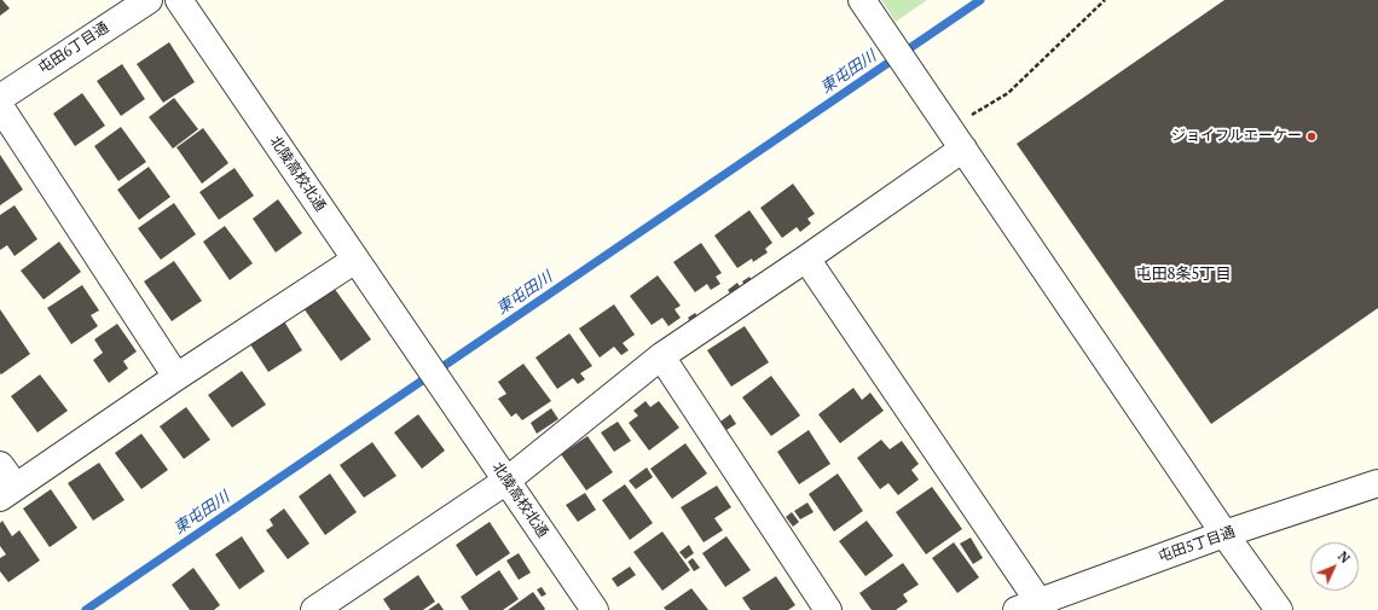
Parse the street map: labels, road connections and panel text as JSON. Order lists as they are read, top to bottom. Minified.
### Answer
{"streets":{"street":["屯田6丁目通","北陵高校北通","屯田5丁目通"]},"districts":["屯田8条5丁目"],"water":["東屯田川"],"places":["ジョイフルエーケー"],"north":"top right"}
